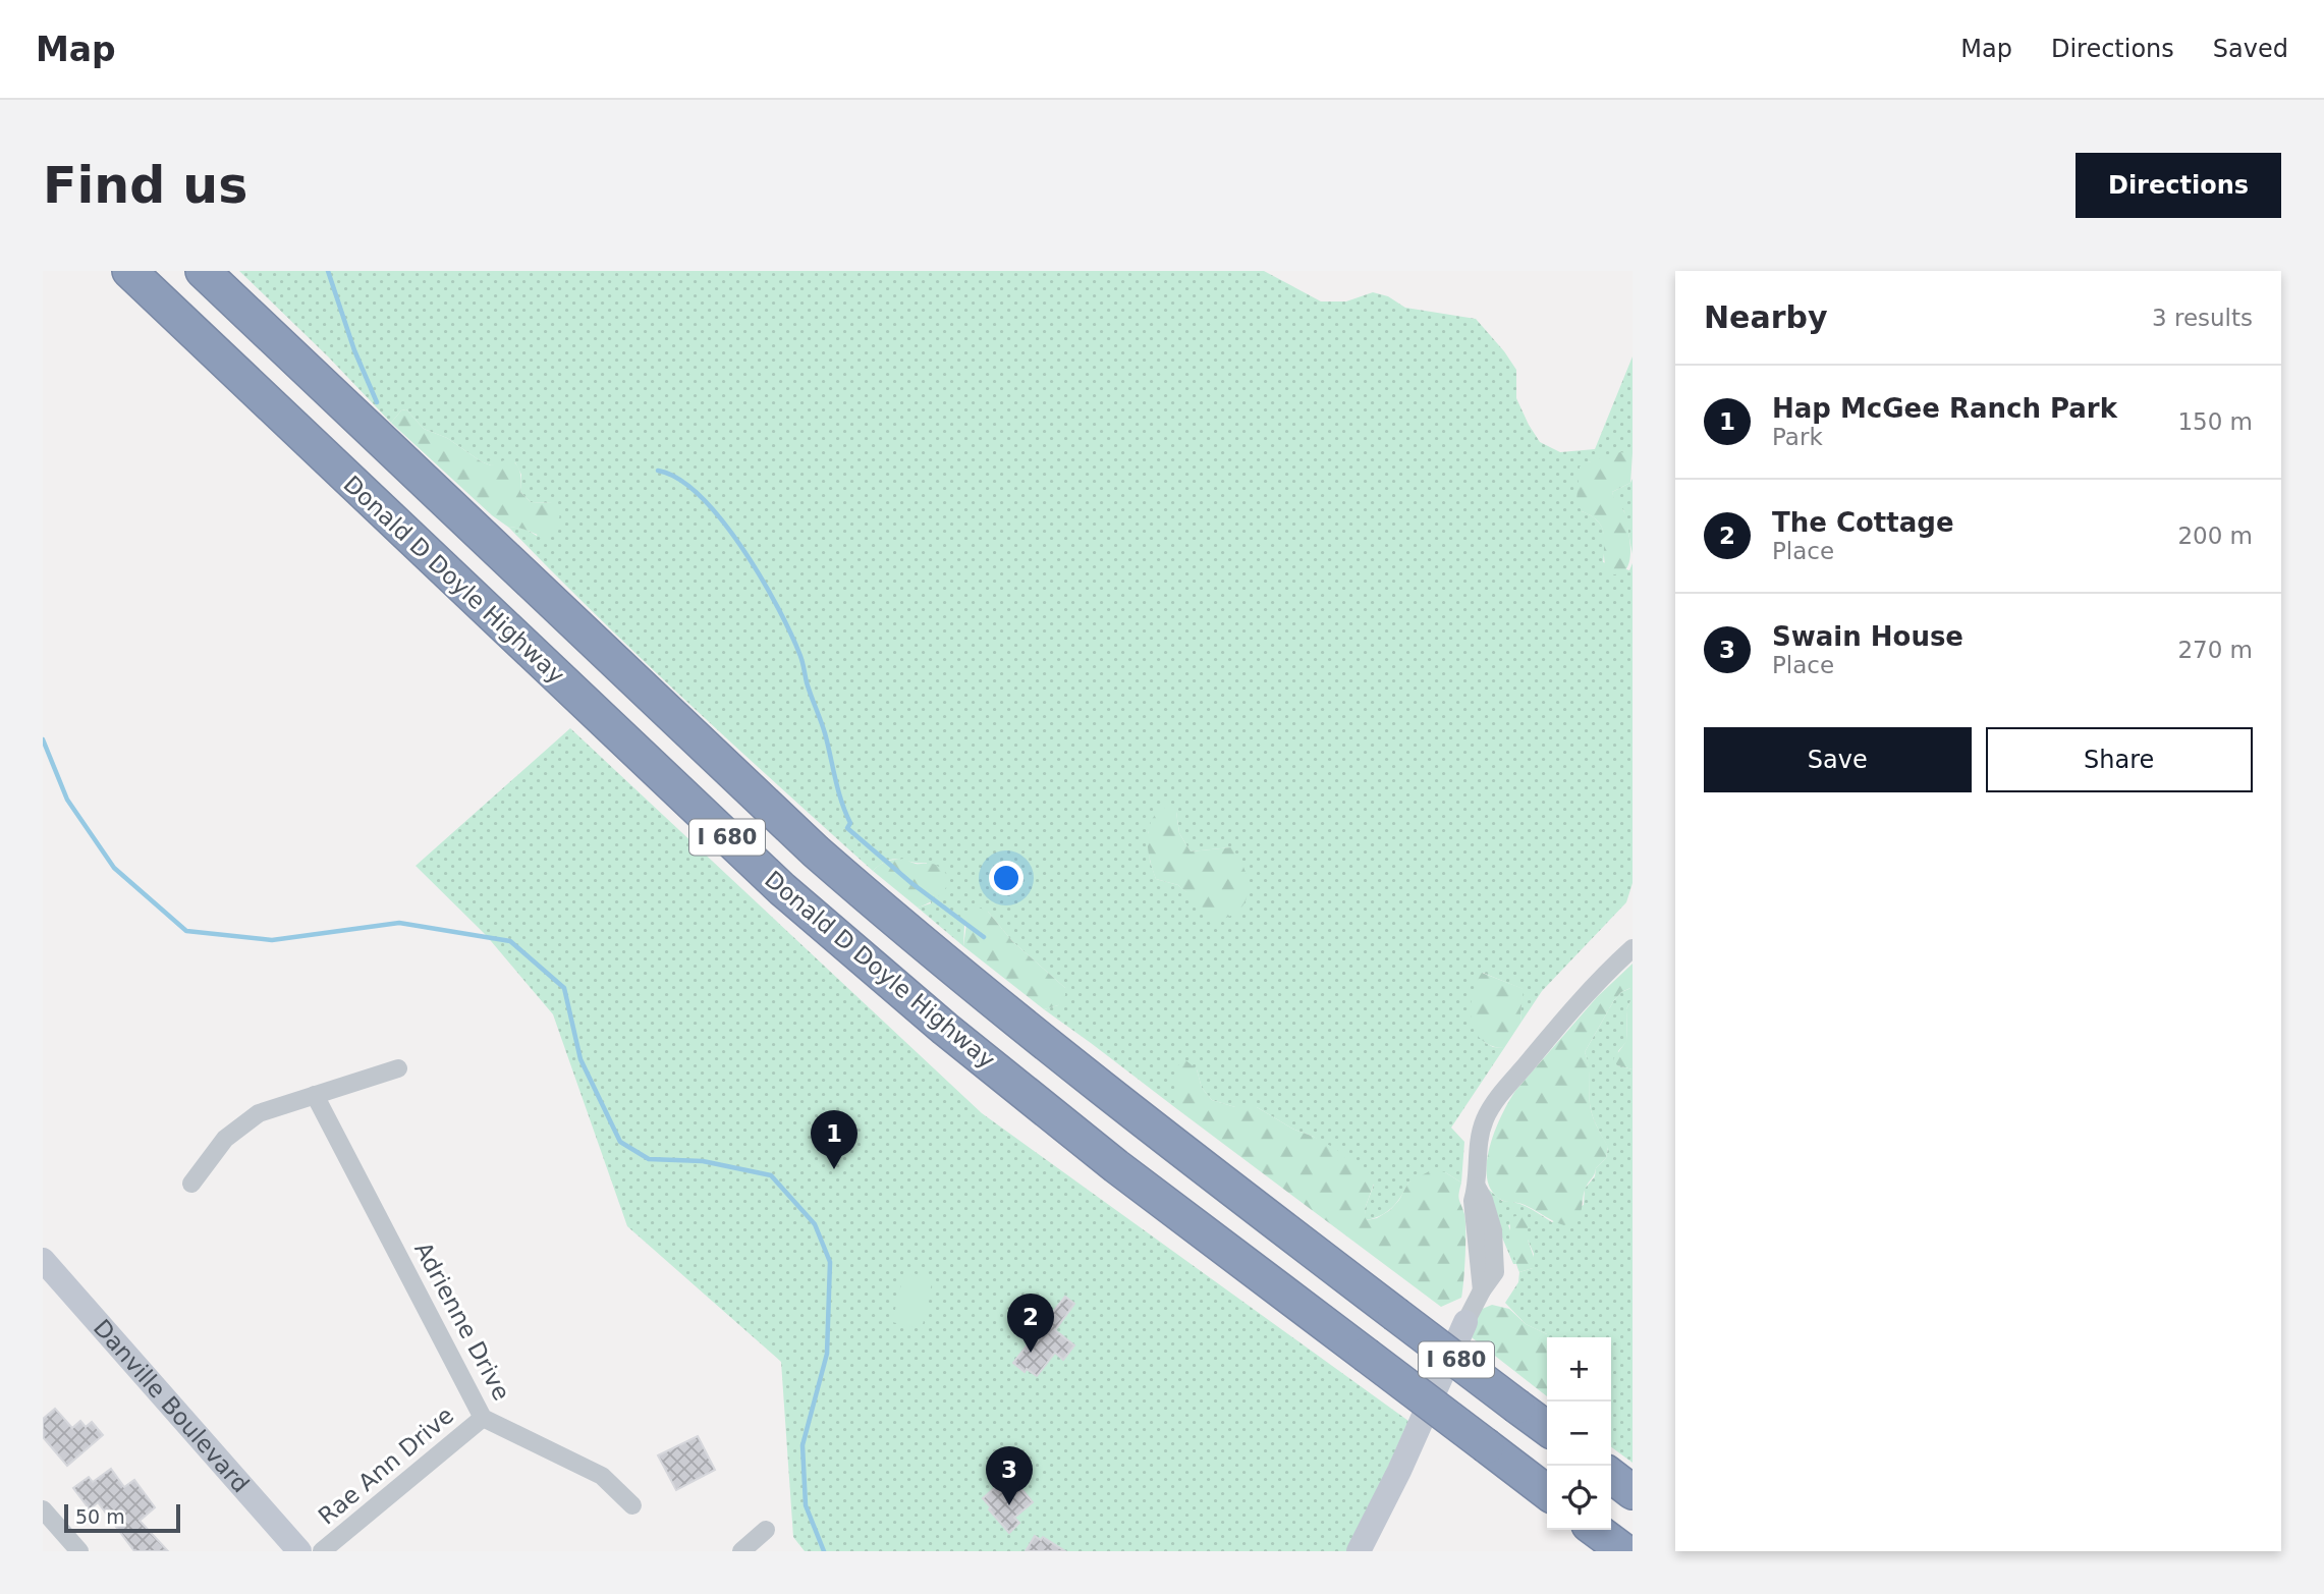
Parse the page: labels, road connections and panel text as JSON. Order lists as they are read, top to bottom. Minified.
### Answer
{"streets":{"highway":["Donald D Doyle Highway","I 680"],"main road":["Danville Boulevard"],"street":["Adrienne Drive","Rae Ann Drive"]},"crossings":[["Adrienne Drive","Rae Ann Drive"]],"scale_bar":"50 m","page":{"header":"Map","nav":["Map","Directions","Saved"],"buttons":["Directions",["Save","Share"]],"title":"Find us","heading":["Nearby","3 results"],"list":[{"mark":"1","name":"Hap McGee Ranch Park","note":"Park","value":"150 m"},{"mark":"2","name":"The Cottage","note":"Place","value":"200 m"},{"mark":"3","name":"Swain House","note":"Place","value":"270 m"}],"pins":["1","2","3"],"map_buttons":["+","−"],"scale":"50 m"}}
